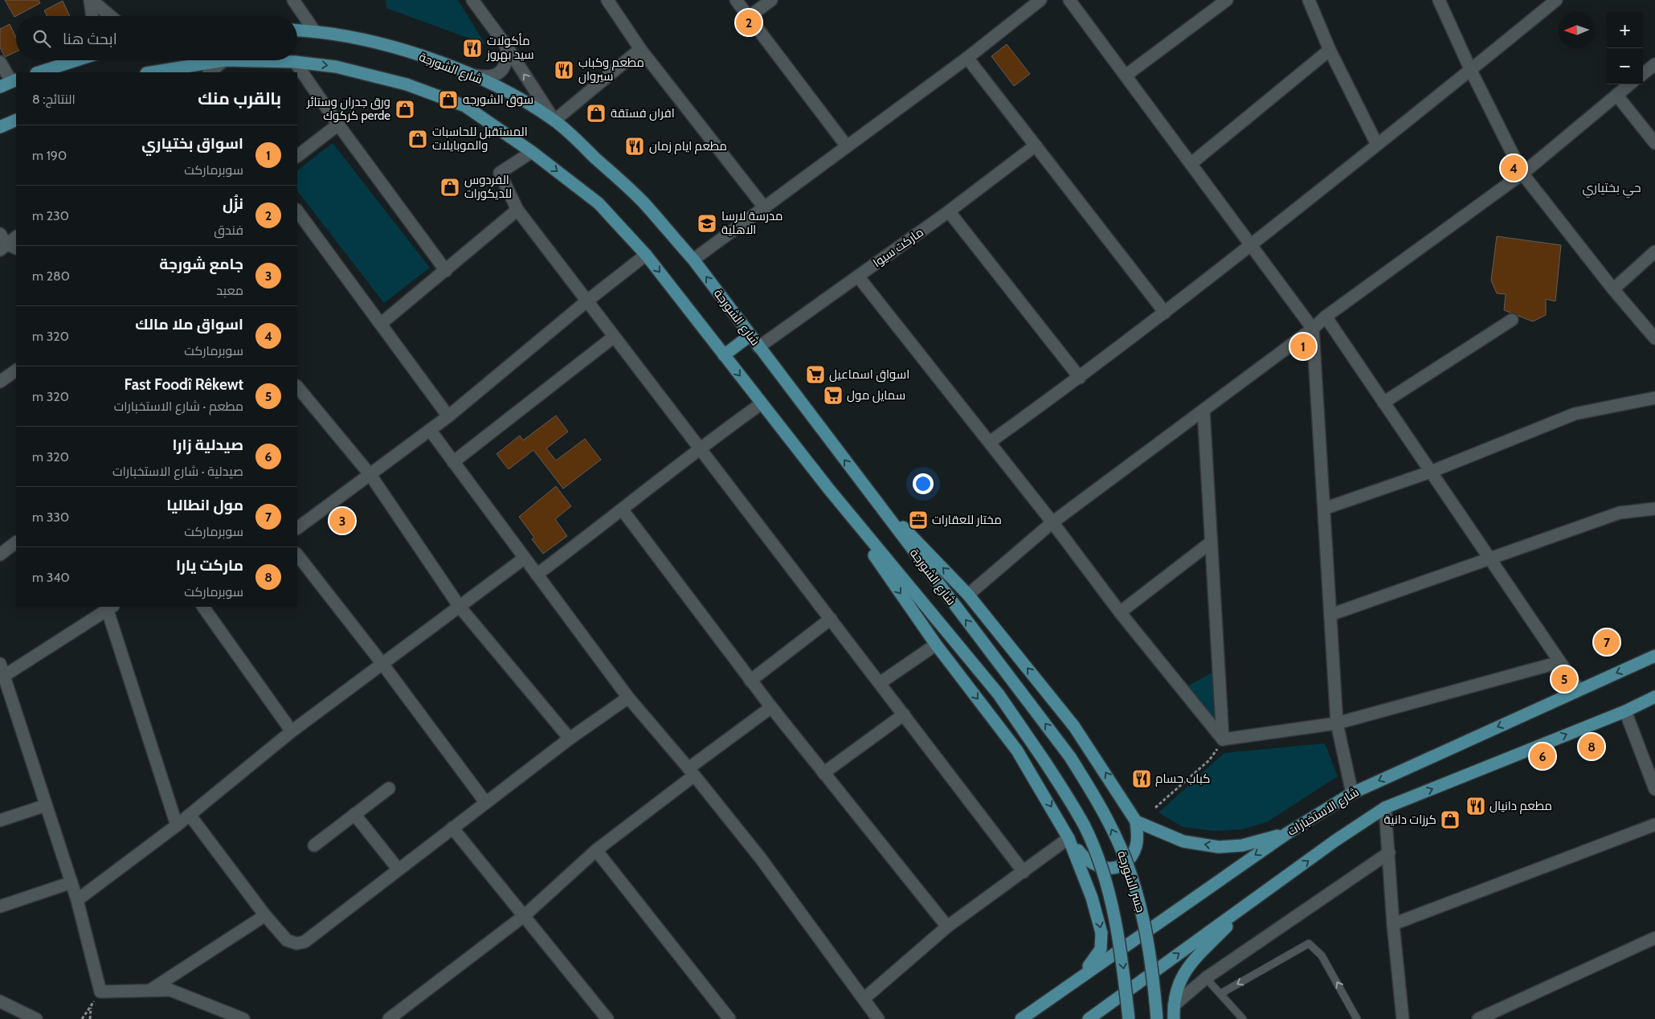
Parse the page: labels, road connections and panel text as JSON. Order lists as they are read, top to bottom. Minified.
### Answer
{"streets":{"main road":["شارع الشورجة","شارع الاستخبارات","جسر الشورجة"],"street":["مارکت سیوا"]},"crossings":[["شارع الشورجة","مارکت سیوا"],["شارع الشورجة","جسر الشورجة"]],"districts":["حي بختياري"],"places":{"restaurant":["مأكولات سيد بهروز","مطعم وكباب سيروان","مطعم ايام زمان","كباب حسام","مطعم دانيال"],"shop":["سوق الشورجه","ورق جدران وستائر كركوك perde","افران فستقة","المستقبل للحاسبات والموبايلات","الفردوس للديكورات","كرزات دانية"],"school or university":["مدرسة لارسا الاهلية"],"supermarket":["اسواق اسماعيل","سمايل مول"],"office":["مختار للعقارات"]},"north":"left","page":{"pins":["2","4","1","3","7","5","8","6"],"map_buttons":["+","−"],"search":"ابحث هنا","heading":["بالقرب منك","النتائج: 8"],"list":[{"mark":"1","name":"اسواق بختياري","note":"سوبرماركت","value":"190 m"},{"mark":"2","name":"نزُل","note":"فندق","value":"230 m"},{"mark":"3","name":"جامع شورجة","note":"معبد","value":"280 m"},{"mark":"4","name":"اسواق ملا مالك","note":"سوبرماركت","value":"320 m"},{"mark":"5","name":"Fast Foodî Rêkewt","note":"مطعم · شارع الاستخبارات","value":"320 m"},{"mark":"6","name":"صيدلية زارا","note":"صيدلية · شارع الاستخبارات","value":"320 m"},{"mark":"7","name":"مول انطاليا","note":"سوبرماركت","value":"330 m"},{"mark":"8","name":"ماركت يارا","note":"سوبرماركت","value":"340 m"}]}}
